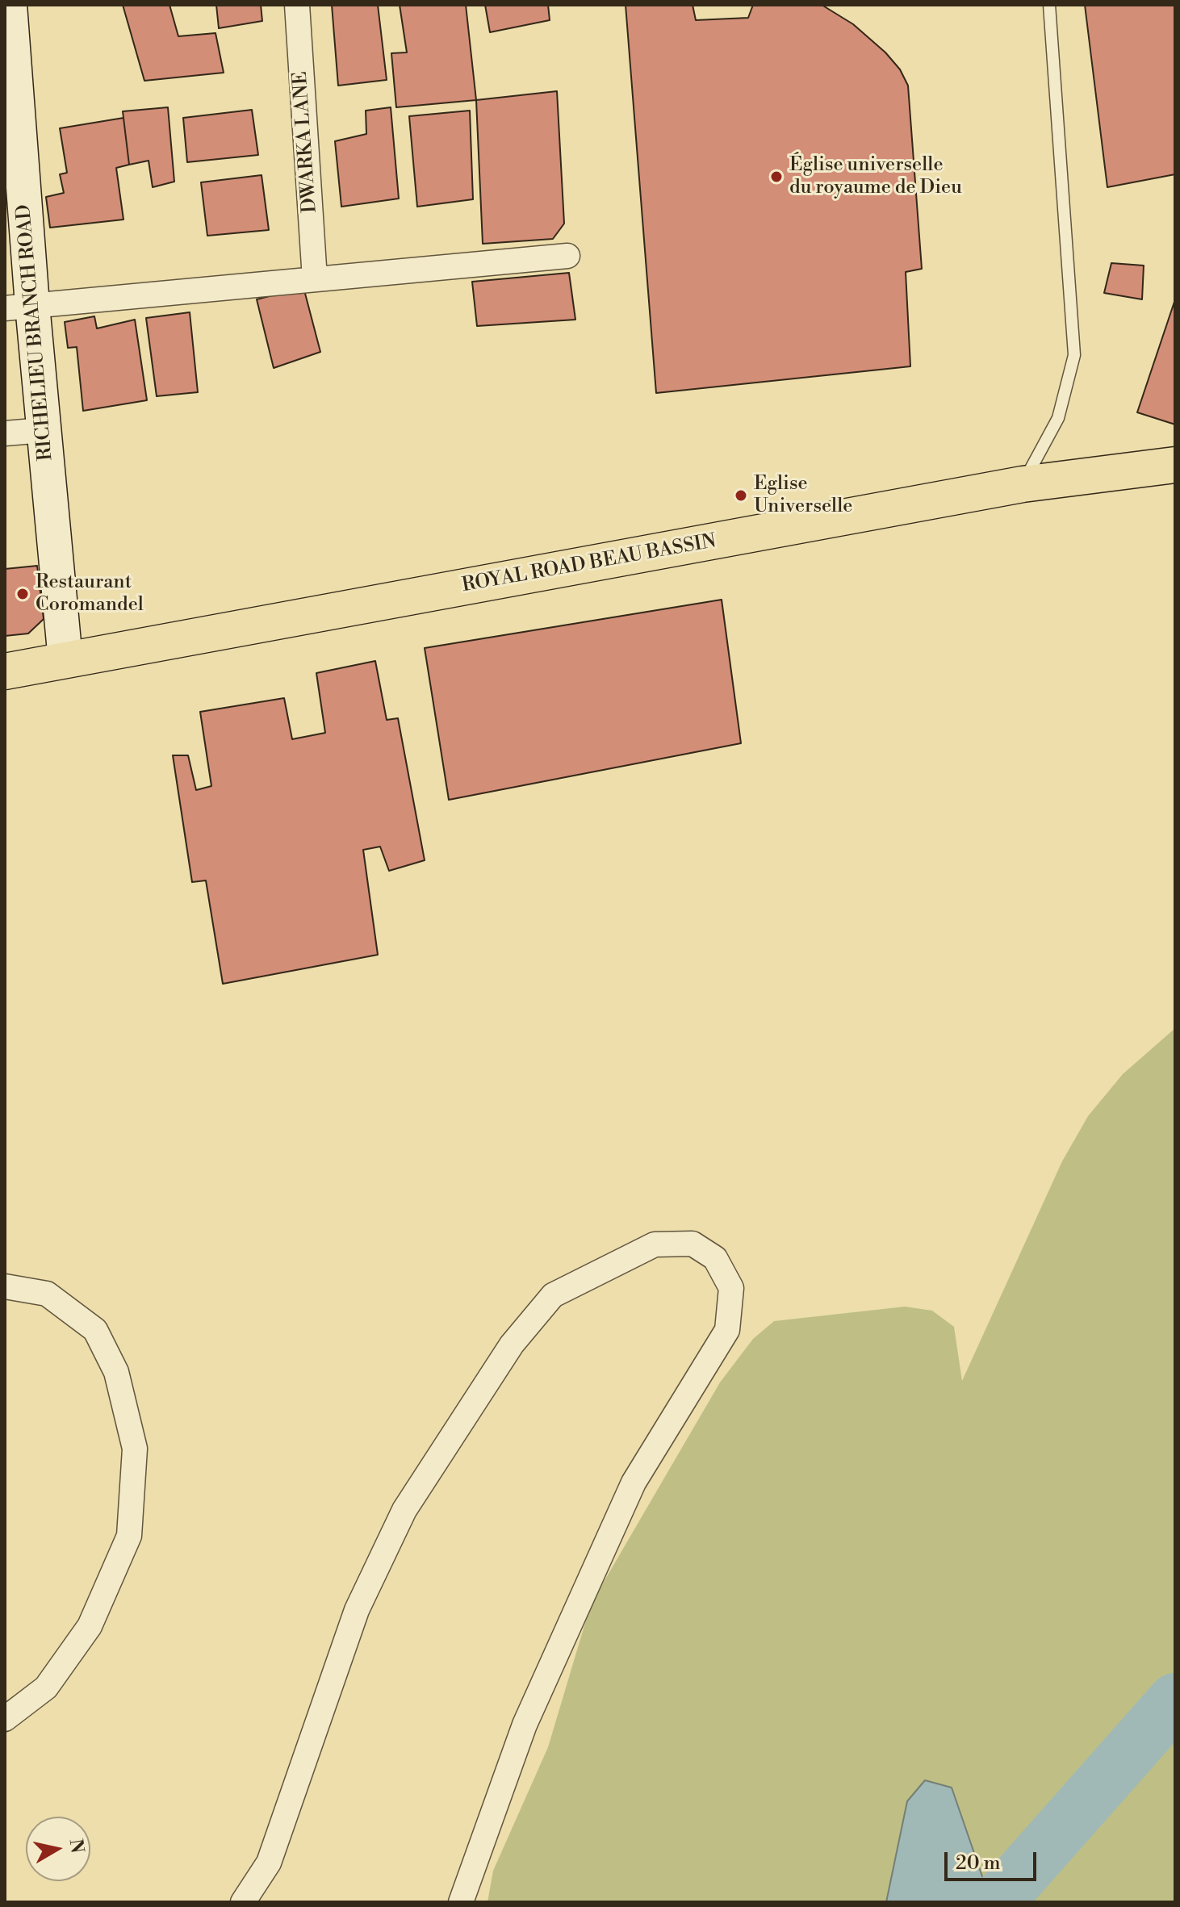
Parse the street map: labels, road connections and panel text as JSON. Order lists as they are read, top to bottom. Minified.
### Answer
{"streets":{"main road":["RICHELIEU BRANCH ROAD","ROYAL ROAD BEAU BASSIN"],"street":["DWARKA LANE"]},"crossings":[["RICHELIEU BRANCH ROAD","ROYAL ROAD BEAU BASSIN"]],"places":["Église universelle du royaume de Dieu","Eglise Universelle","Restaurant Coromandel"],"scale_bar":"20 m","north":"right"}
